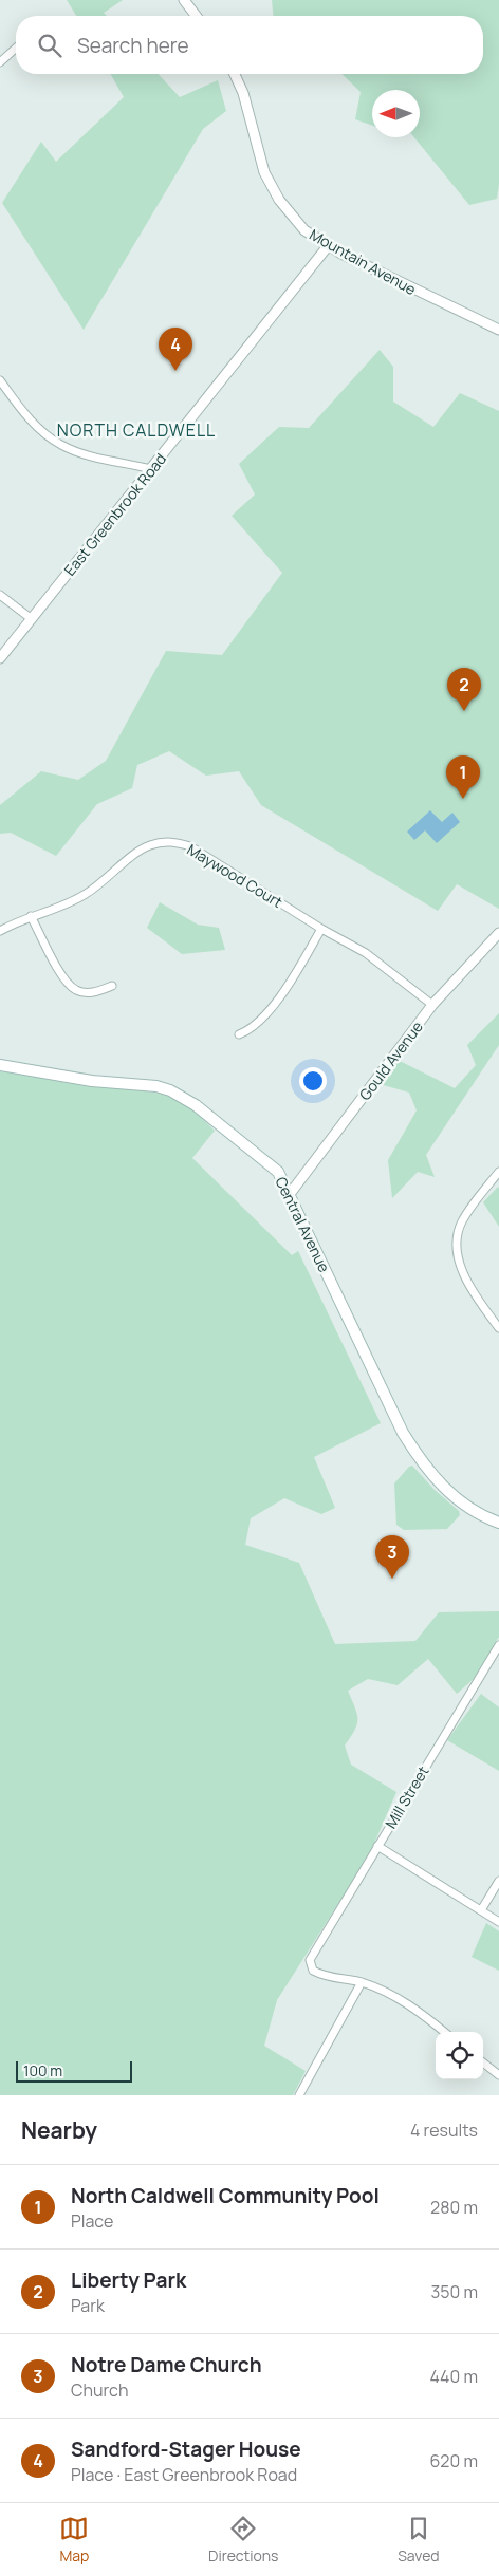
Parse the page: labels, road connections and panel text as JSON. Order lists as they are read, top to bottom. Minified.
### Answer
{"streets":{"main road":["Central Avenue"],"street":["Mountain Avenue","East Greenbrook Road","Maywood Court","Gould Avenue","Mill Street"]},"crossings":[["Mountain Avenue","East Greenbrook Road"],["Maywood Court","Gould Avenue"],["Gould Avenue","Central Avenue"]],"districts":["NORTH CALDWELL"],"scale_bar":"100 m","north":"left","page":{"search":"Search here","pins":["4","2","1","3"],"scale":"100 m","heading":["Nearby","4 results"],"list":[{"mark":"1","name":"North Caldwell Community Pool","note":"Place","value":"280 m"},{"mark":"2","name":"Liberty Park","note":"Park","value":"350 m"},{"mark":"3","name":"Notre Dame Church","note":"Church","value":"440 m"},{"mark":"4","name":"Sandford-Stager House","note":"Place · East Greenbrook Road","value":"620 m"}],"nav":["Map","Directions","Saved"]}}
